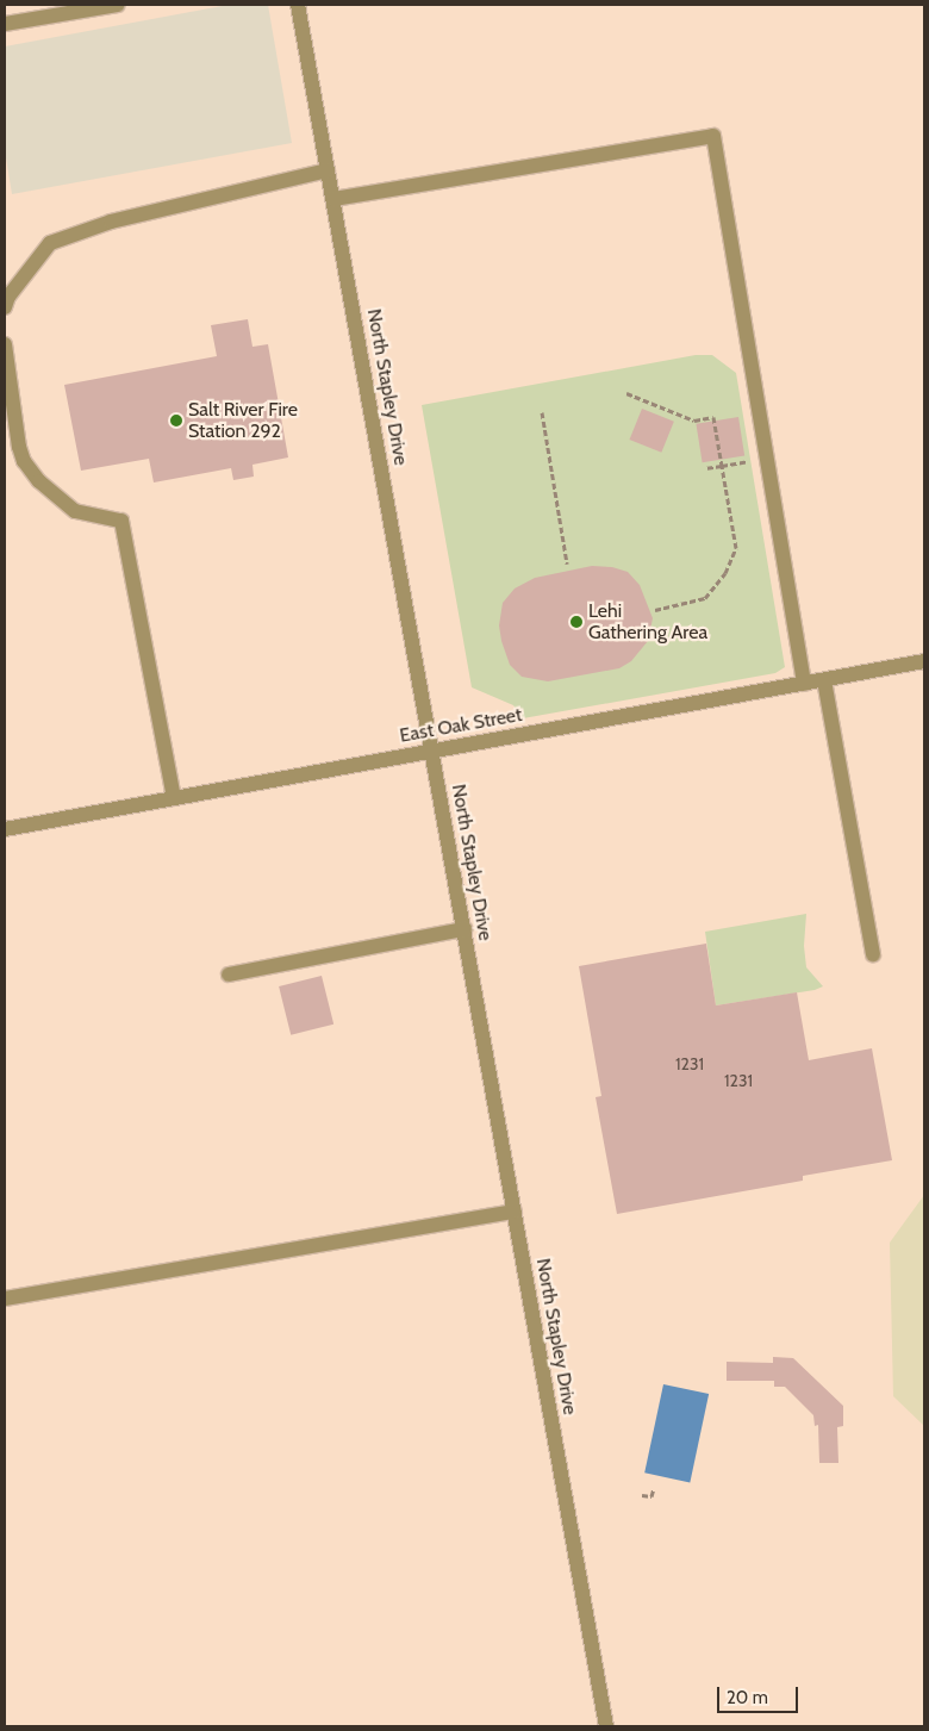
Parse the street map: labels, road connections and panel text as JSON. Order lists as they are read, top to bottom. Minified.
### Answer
{"streets":{"street":["North Stapley Drive","East Oak Street"]},"crossings":[["North Stapley Drive","East Oak Street"]],"places":["Salt River Fire Station 292","Lehi Gathering Area"],"house_numbers":["1231","1231"],"scale_bar":"20 m"}
